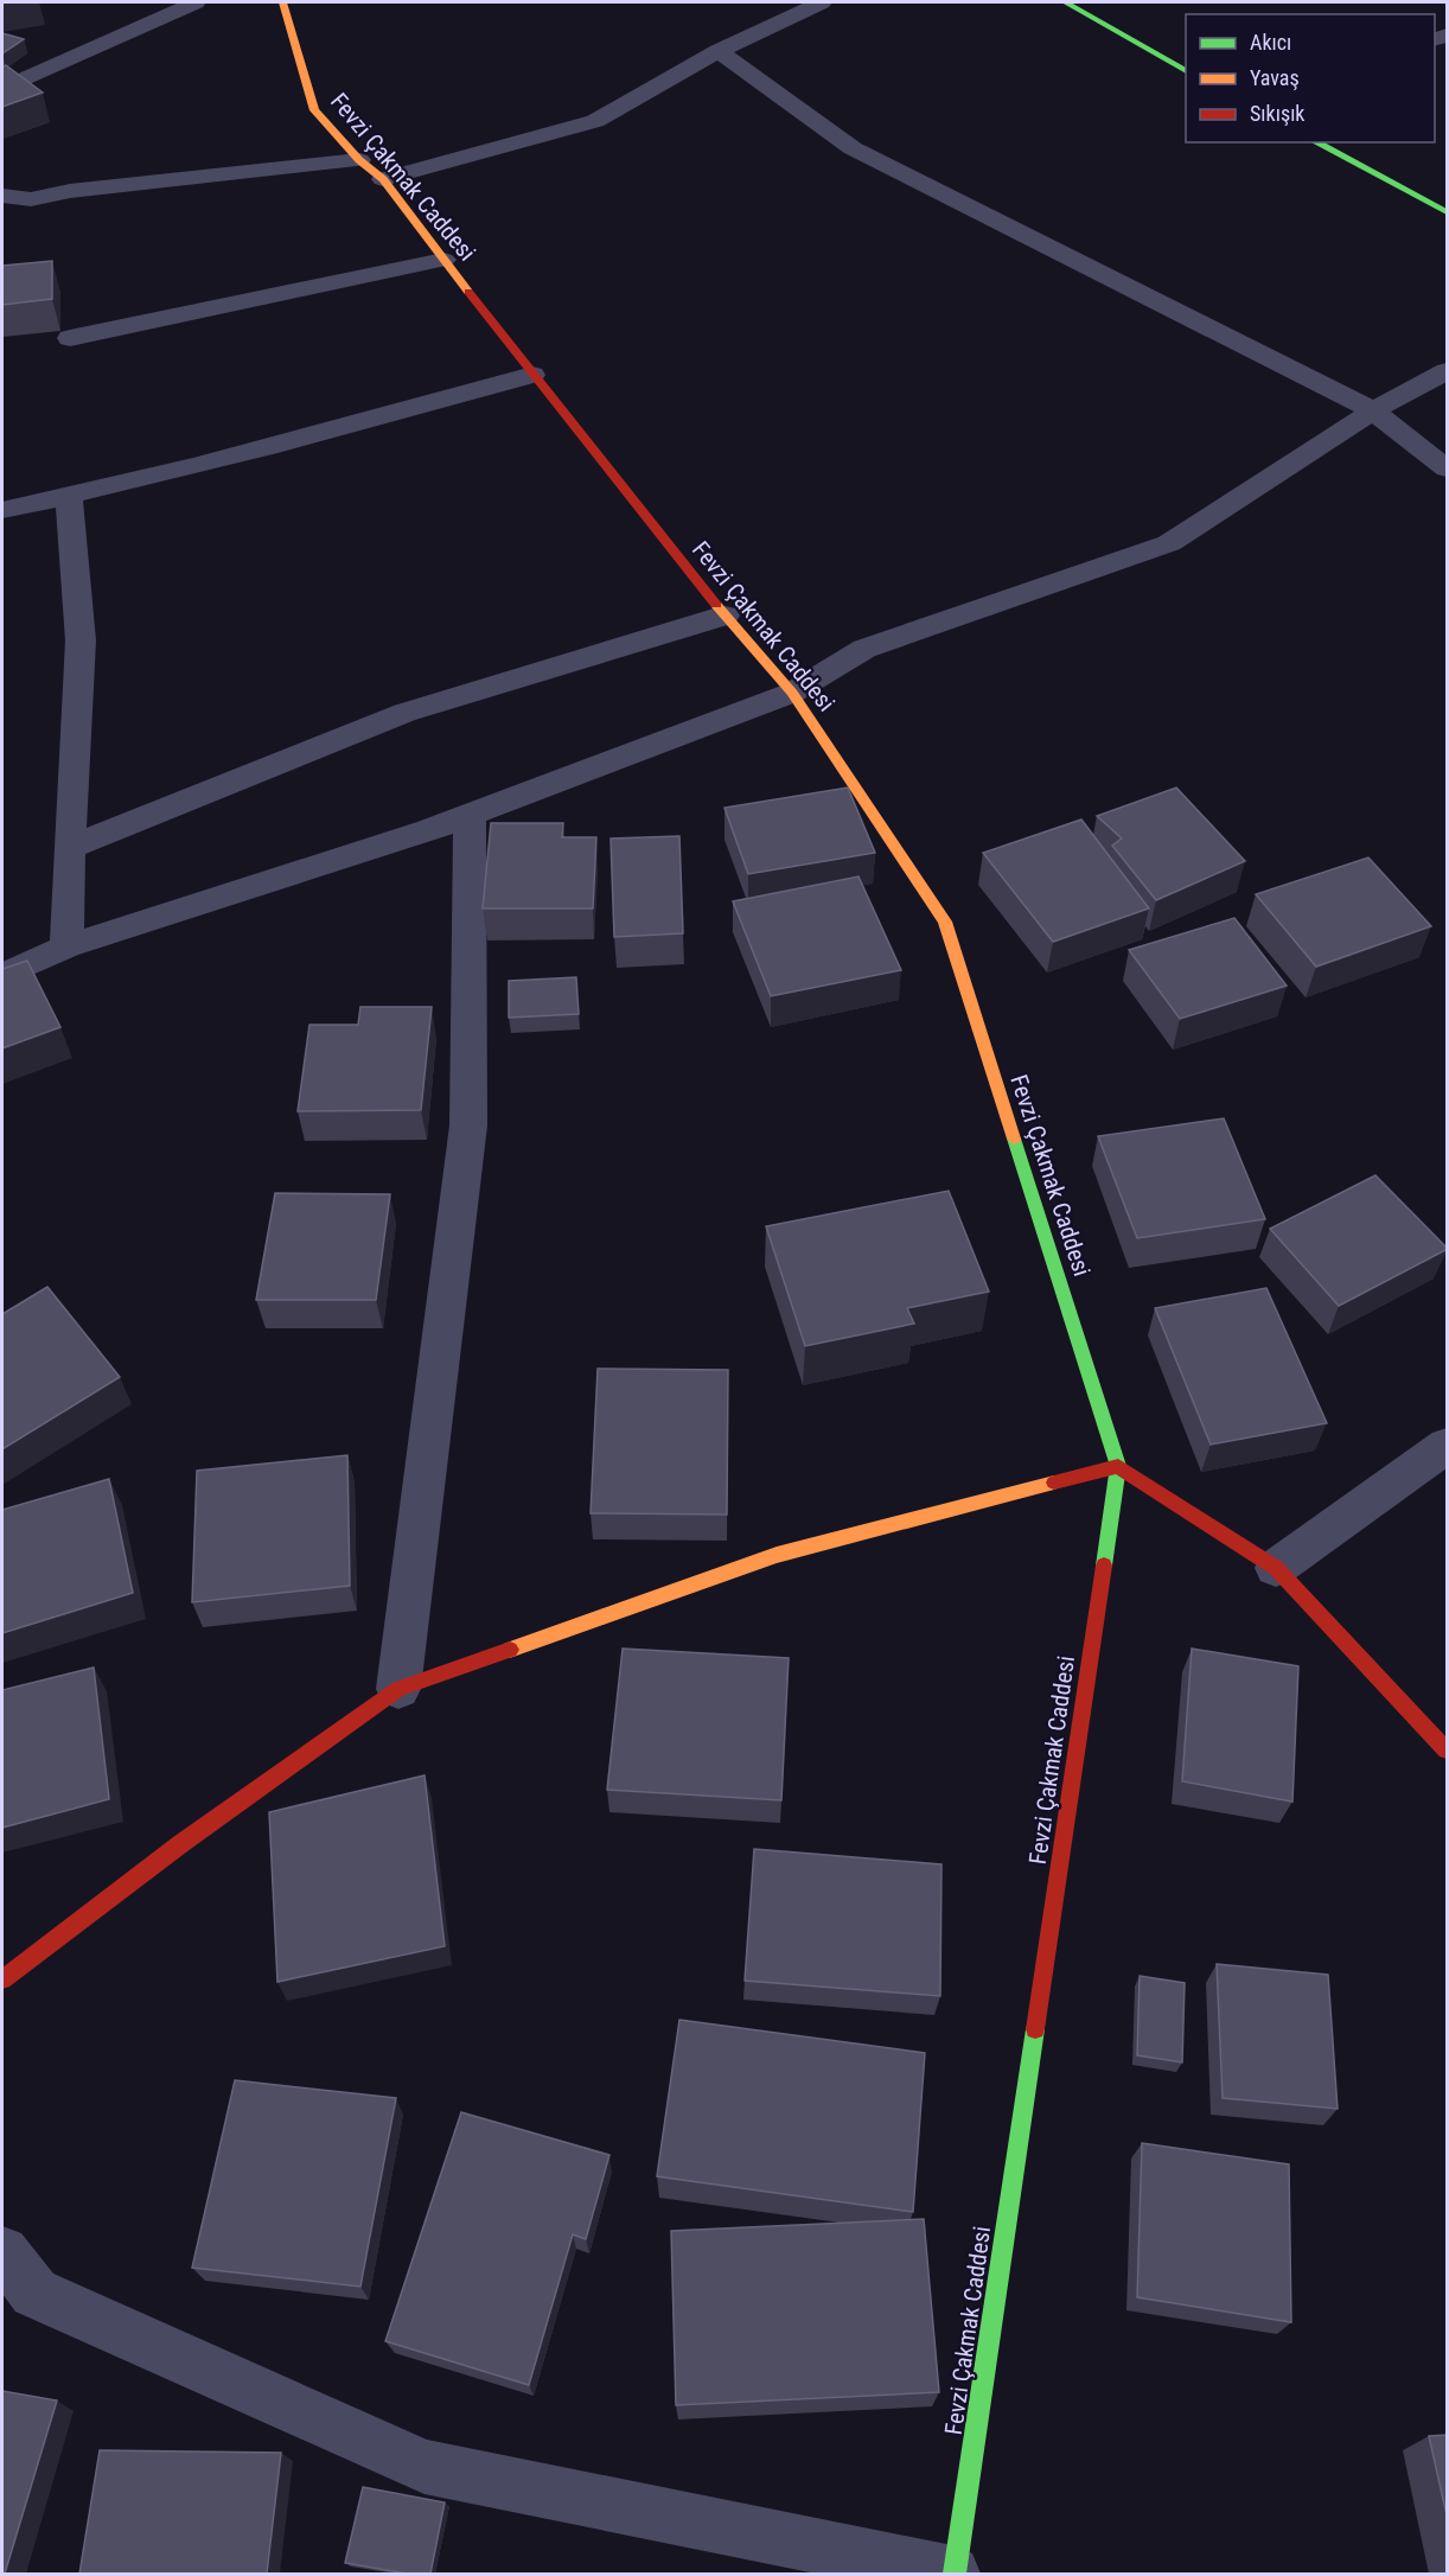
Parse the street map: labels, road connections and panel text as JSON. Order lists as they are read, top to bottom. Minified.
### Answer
{"streets":{"street":["Fevzi Çakmak Caddesi"]},"legend":["Akıcı","Yavaş","Sıkışık"]}
